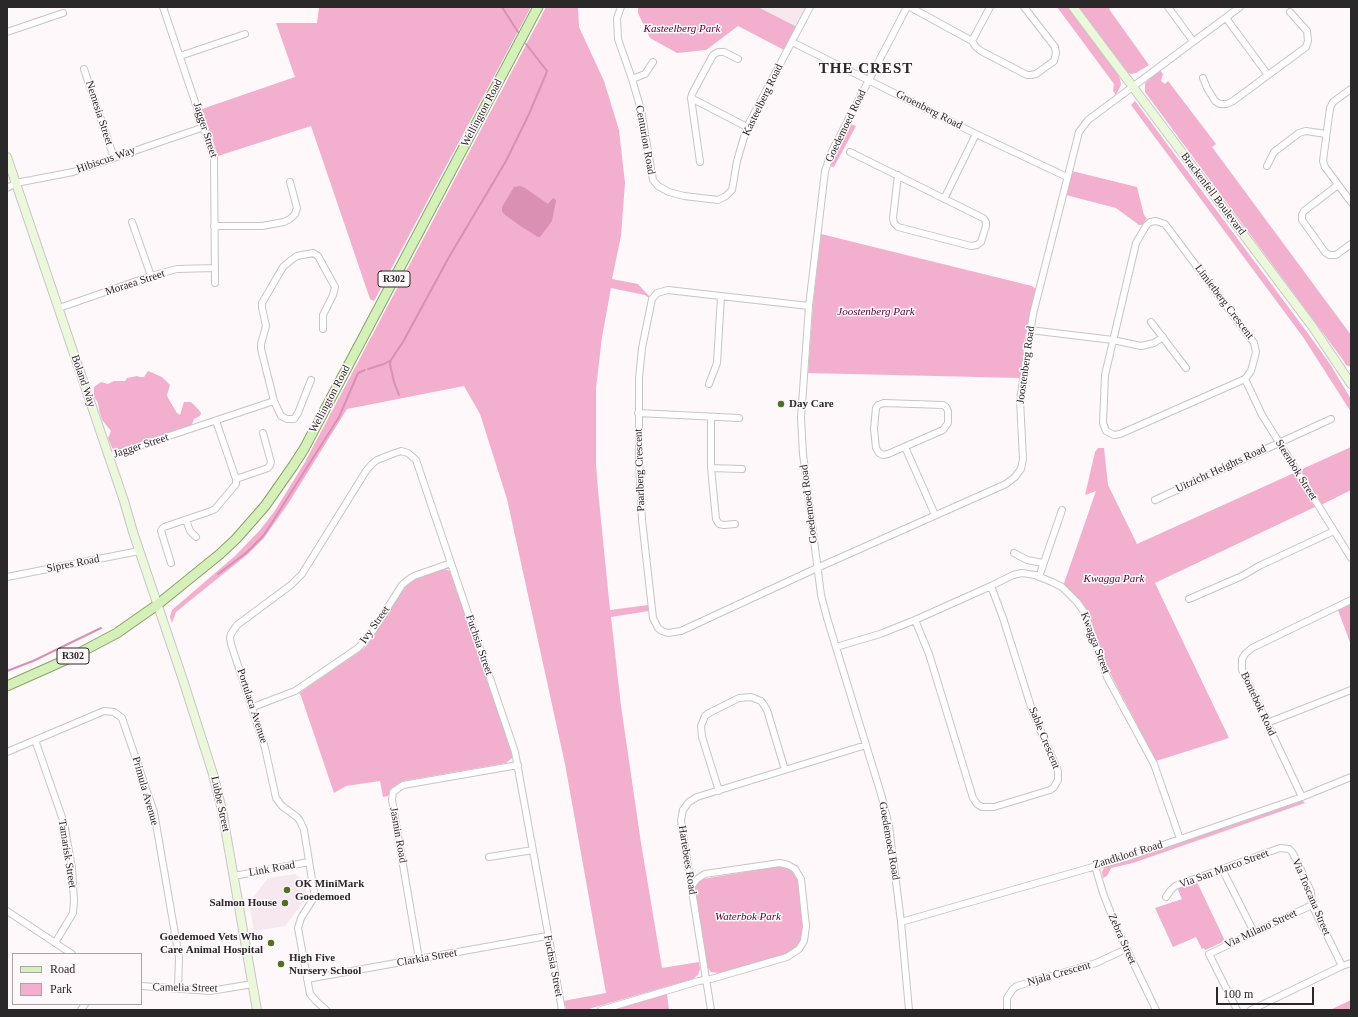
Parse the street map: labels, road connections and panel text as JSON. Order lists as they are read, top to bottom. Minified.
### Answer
{"streets":{"main road":["Wellington Road","R302"],"street":["Kasteelberg Road","Groenberg Road","Nemesia Street","Goedemoed Road","Jagger Street","Centurion Road","Hibiscus Way","Brackenfell Boulevard","Moraea Street","Limietberg Crescent","Joostenberg Road","Boland Way","Uitzicht Heights Road","Paarlberg Crescent","Steenbok Street","Sipres Road","Ivy Street","Kwagga Street","Fuchsia Street","Bontebok Road","Portulaca Avenue","Sable Crescent","Primula Avenue","Lubbe Street","Jasmin Road","Tamarisk Street","Zandkloof Road","Hartebees Road","Link Road","Via San Marco Street","Via Toscana Street","Via Milano Street","Zebra Street","Clarkia Street","Njala Crescent","Camelia Street"]},"crossings":[["Kasteelberg Road","Groenberg Road"],["Kasteelberg Road","Centurion Road"],["Groenberg Road","Goedemoed Road"],["Groenberg Road","Joostenberg Road"],["Nemesia Street","Hibiscus Way"],["Wellington Road","Boland Way"],["Wellington Road","Lubbe Street"],["Goedemoed Road","Joostenberg Road"],["Goedemoed Road","Paarlberg Crescent"],["Goedemoed Road","Kwagga Street"],["Goedemoed Road","Zandkloof Road"],["Goedemoed Road","Hartebees Road"],["Jagger Street","Hibiscus Way"],["Jagger Street","Moraea Street"],["Jagger Street","Boland Way"],["Hibiscus Way","Boland Way"],["Brackenfell Boulevard","Joostenberg Road"],["Moraea Street","Boland Way"],["Limietberg Crescent","Steenbok Street"],["Joostenberg Road","Paarlberg Crescent"],["Boland Way","Sipres Road"],["Boland Way","Lubbe Street"],["Uitzicht Heights Road","Steenbok Street"],["Ivy Street","Fuchsia Street"],["Ivy Street","Portulaca Avenue"],["Kwagga Street","Sable Crescent"],["Kwagga Street","Zandkloof Road"],["Fuchsia Street","Portulaca Avenue"],["Fuchsia Street","Jasmin Road"],["Fuchsia Street","Clarkia Street"],["Bontebok Road","Zandkloof Road"],["Portulaca Avenue","Link Road"],["Portulaca Avenue","Clarkia Street"],["Primula Avenue","Tamarisk Street"],["Primula Avenue","Camelia Street"],["Lubbe Street","Link Road"],["Lubbe Street","Camelia Street"],["Jasmin Road","Clarkia Street"],["Zandkloof Road","Zebra Street"],["Via San Marco Street","Via Toscana Street"],["Via Toscana Street","Via Milano Street"],["Zebra Street","Njala Crescent"]],"districts":["THE CREST"],"parks":["Kasteelberg Park","Joostenberg Park","Kwagga Park","Waterbok Park"],"places":["Day Care","OK MiniMark Goedemoed","Salmon House","Goedemoed Vets Who Care Animal Hospital","High Five Nursery School"],"legend":["Road","Park"],"scale_bar":"100 m"}
